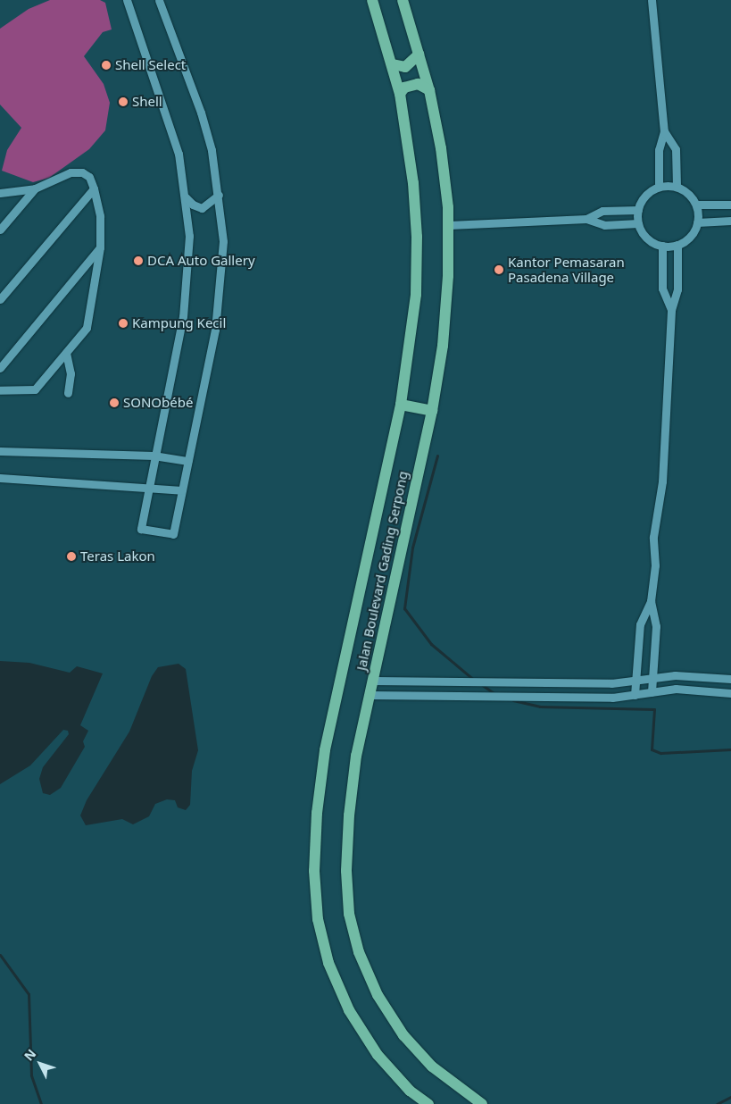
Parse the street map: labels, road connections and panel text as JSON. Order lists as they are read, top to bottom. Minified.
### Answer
{"streets":{"main road":["Jalan Boulevard Gading Serpong"]},"places":["Shell Select","Shell","DCA Auto Gallery","Kantor Pemasaran Pasadena Village","Kampung Kecil","SONObébé","Teras Lakon"],"north":"top left"}
